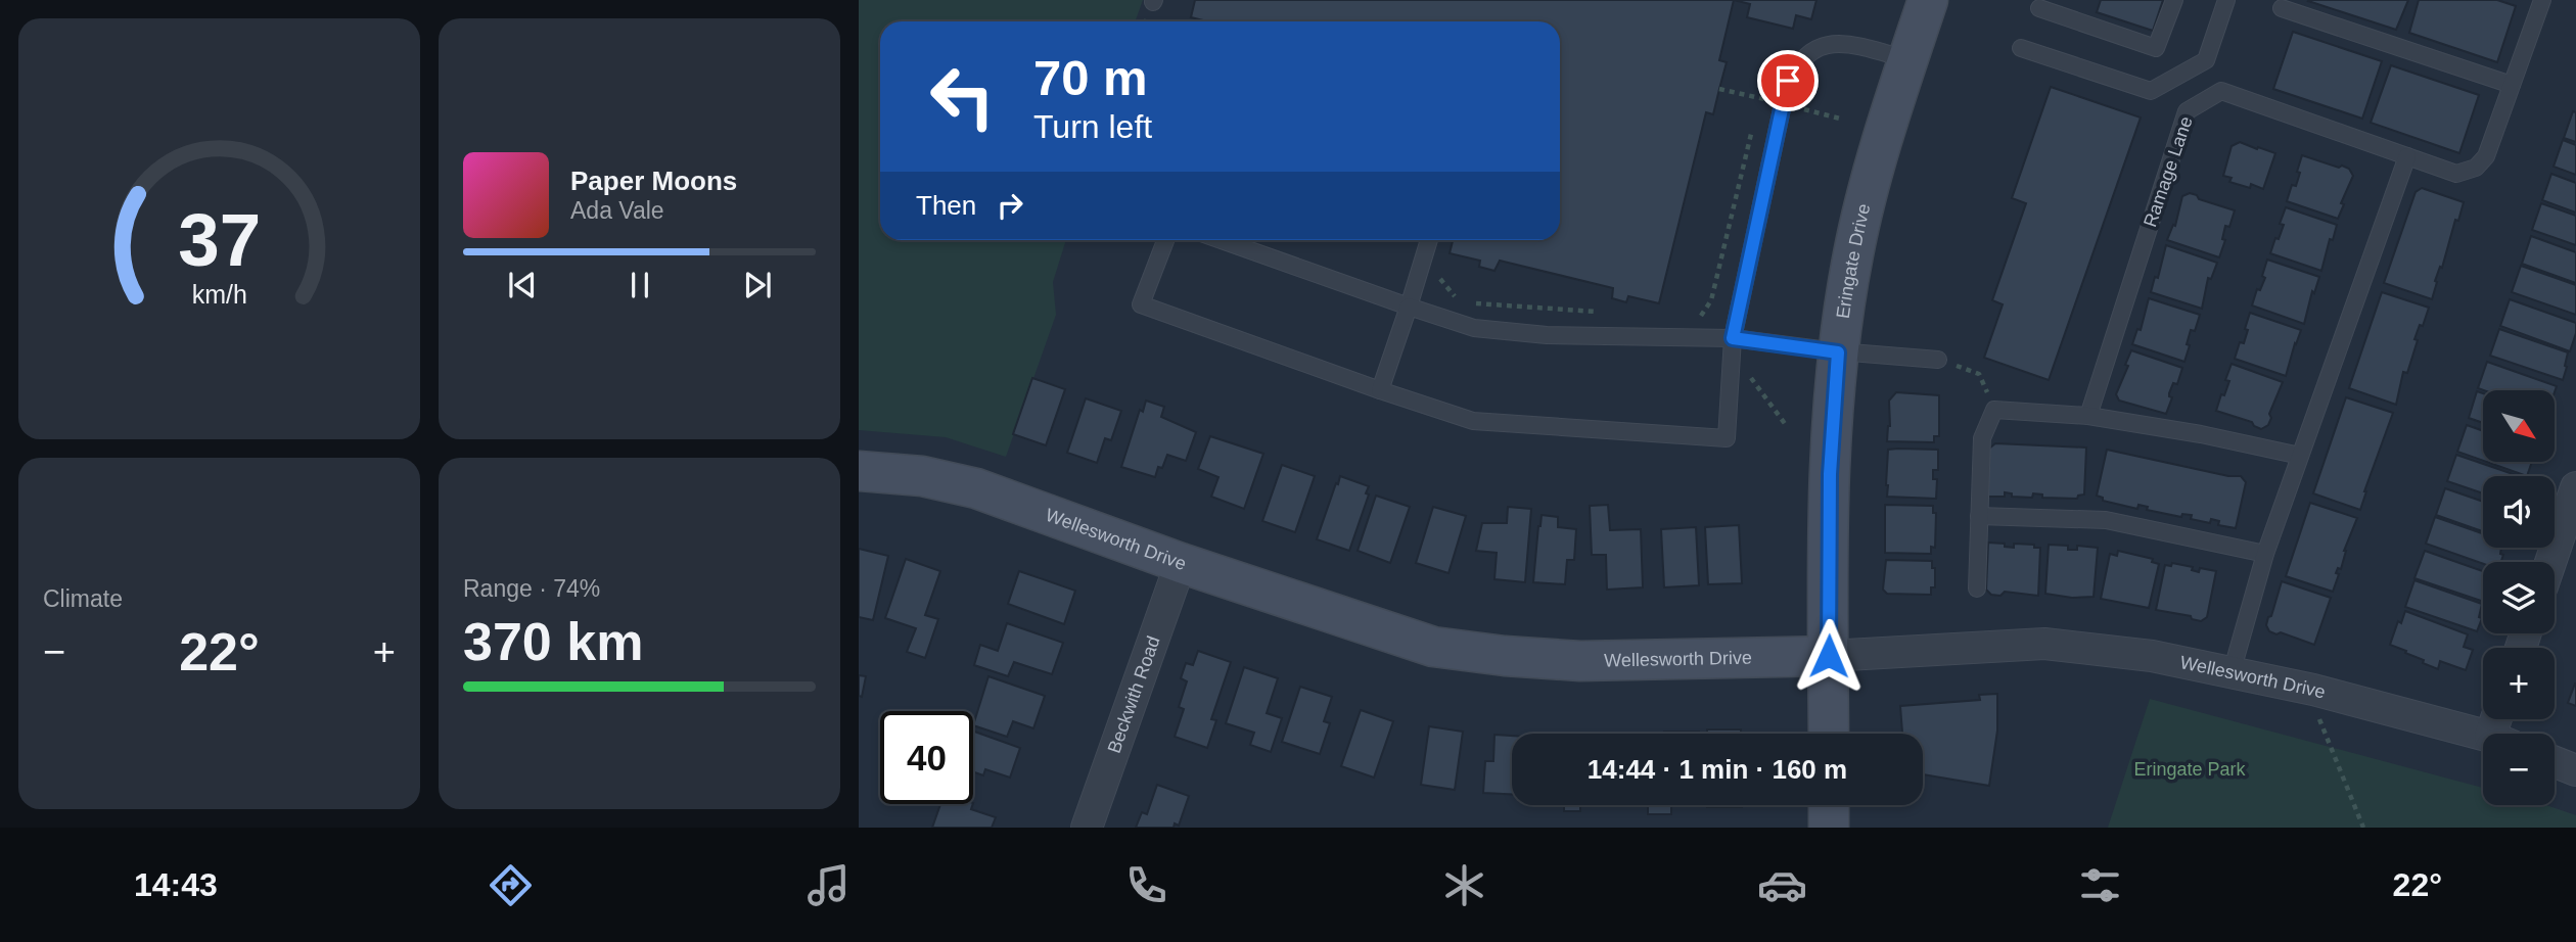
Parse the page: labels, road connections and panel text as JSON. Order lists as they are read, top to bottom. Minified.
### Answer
{"streets":{"street":["Eringate Drive","Wellesworth Drive","Beckwith Road"],"lane":["Ramage Lane"]},"crossings":[["Eringate Drive","Wellesworth Drive"],["Wellesworth Drive","Beckwith Road"]],"parks":["Eringate Park"],"north":"bottom right","page":{"turn":["70 m","Turn left"],"song":["Paper Moons","Ada Vale"],"then":"Then","map_buttons":["+","−"],"tile":["Climate",["Range · 74%","370 km"]],"heat":["−","22°","+"],"limit":"40","trip":"14:44 · 1 min · 160 m","tabs":["14:43","22°"],"gauge":["37","km/h"]}}
